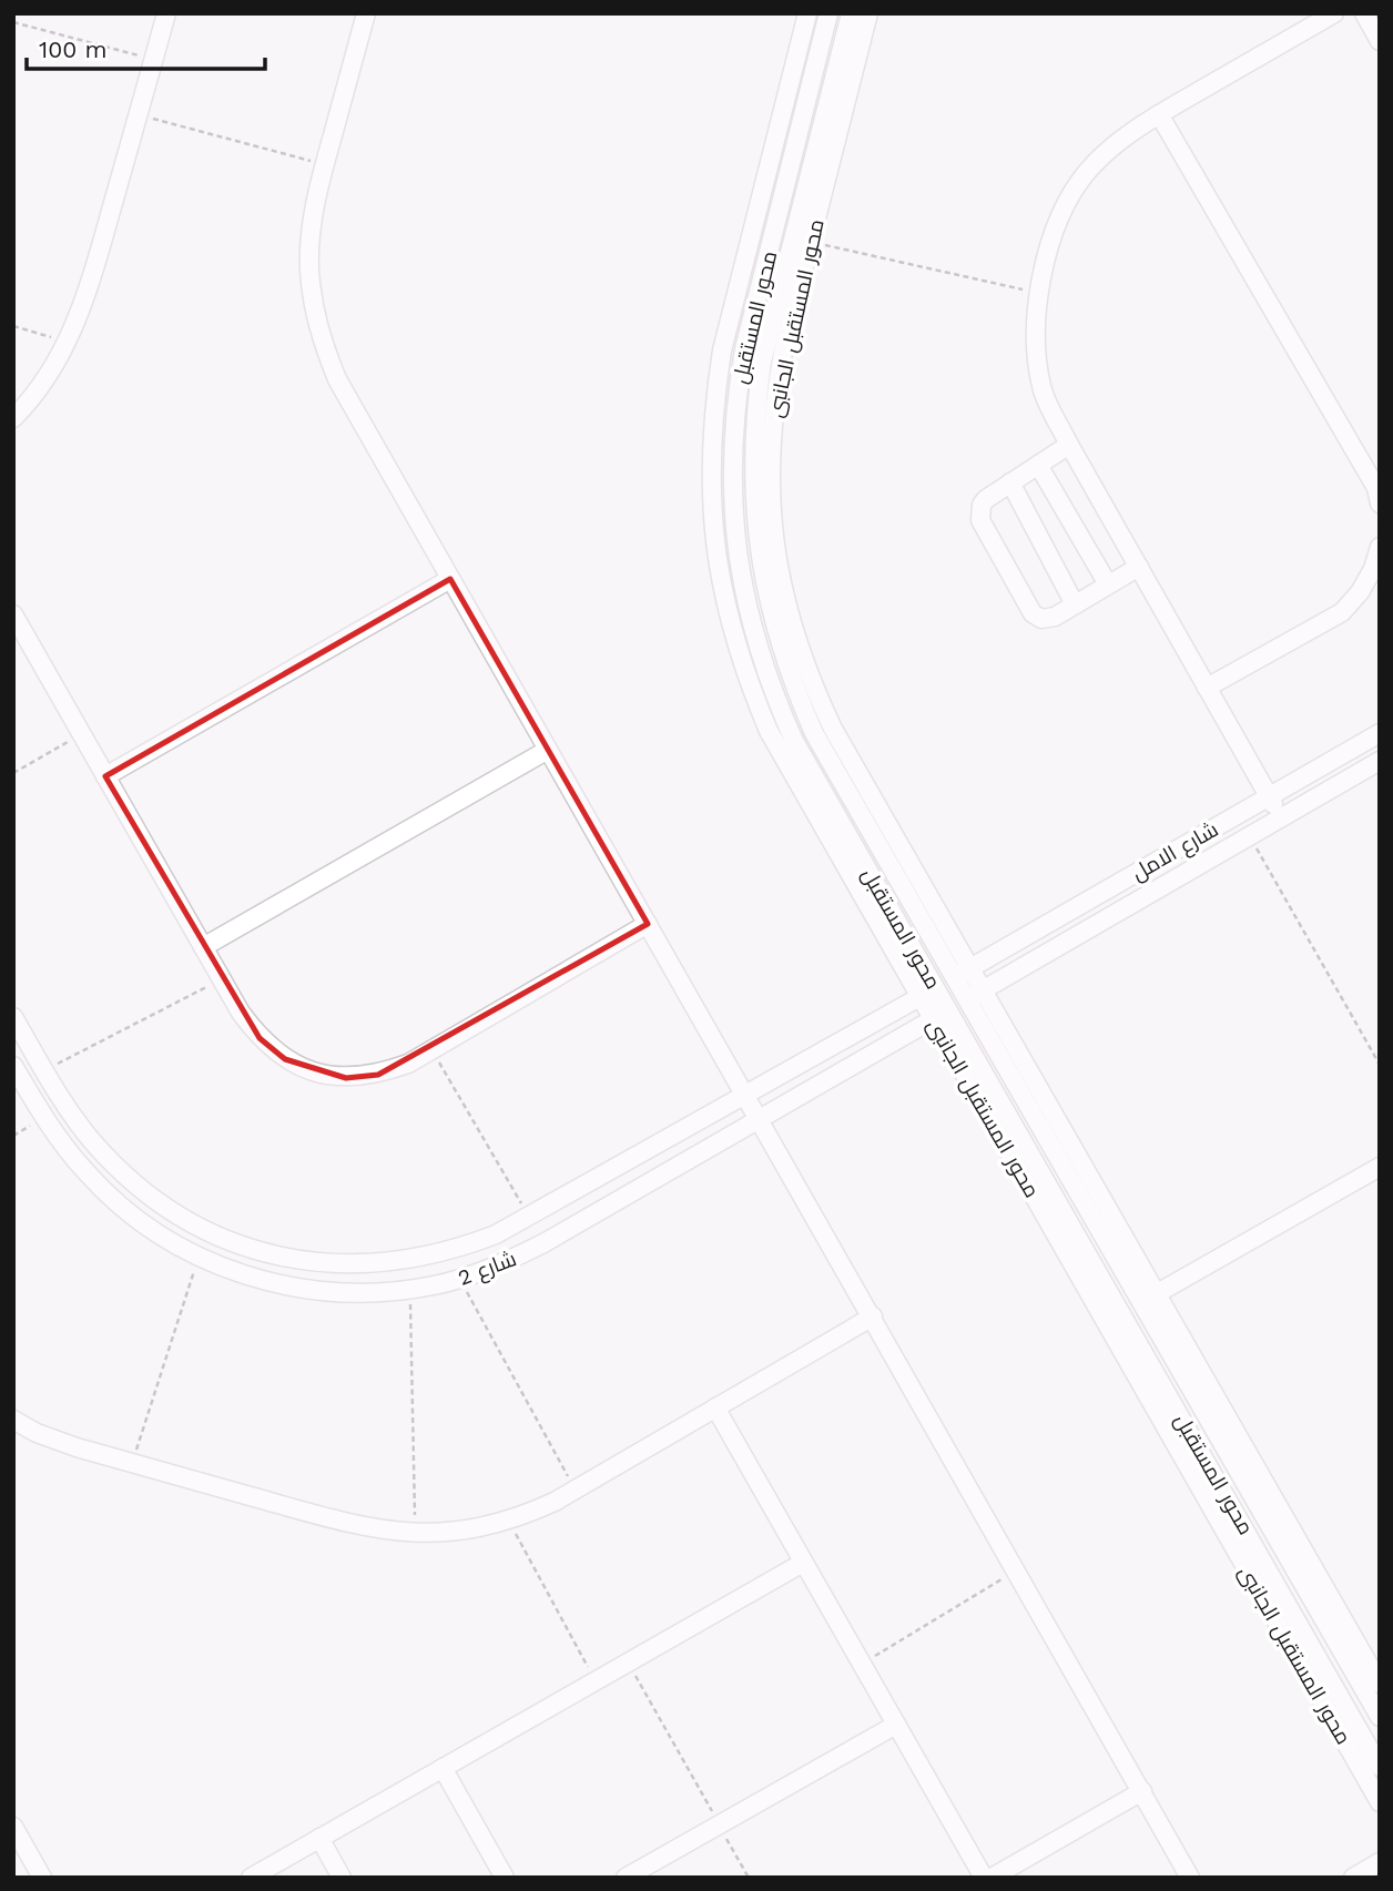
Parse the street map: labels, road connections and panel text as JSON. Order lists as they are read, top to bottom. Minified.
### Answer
{"streets":{"street":["محور المستقبل","محور المستقبل الجانبى","شارع الامل","شارع 2"]},"crossings":[["محور المستقبل","محور المستقبل الجانبى"],["محور المستقبل","شارع الامل"],["محور المستقبل","شارع 2"],["محور المستقبل الجانبى","شارع الامل"],["محور المستقبل الجانبى","شارع 2"],["شارع الامل","شارع 2"]],"scale_bar":"100 m"}
